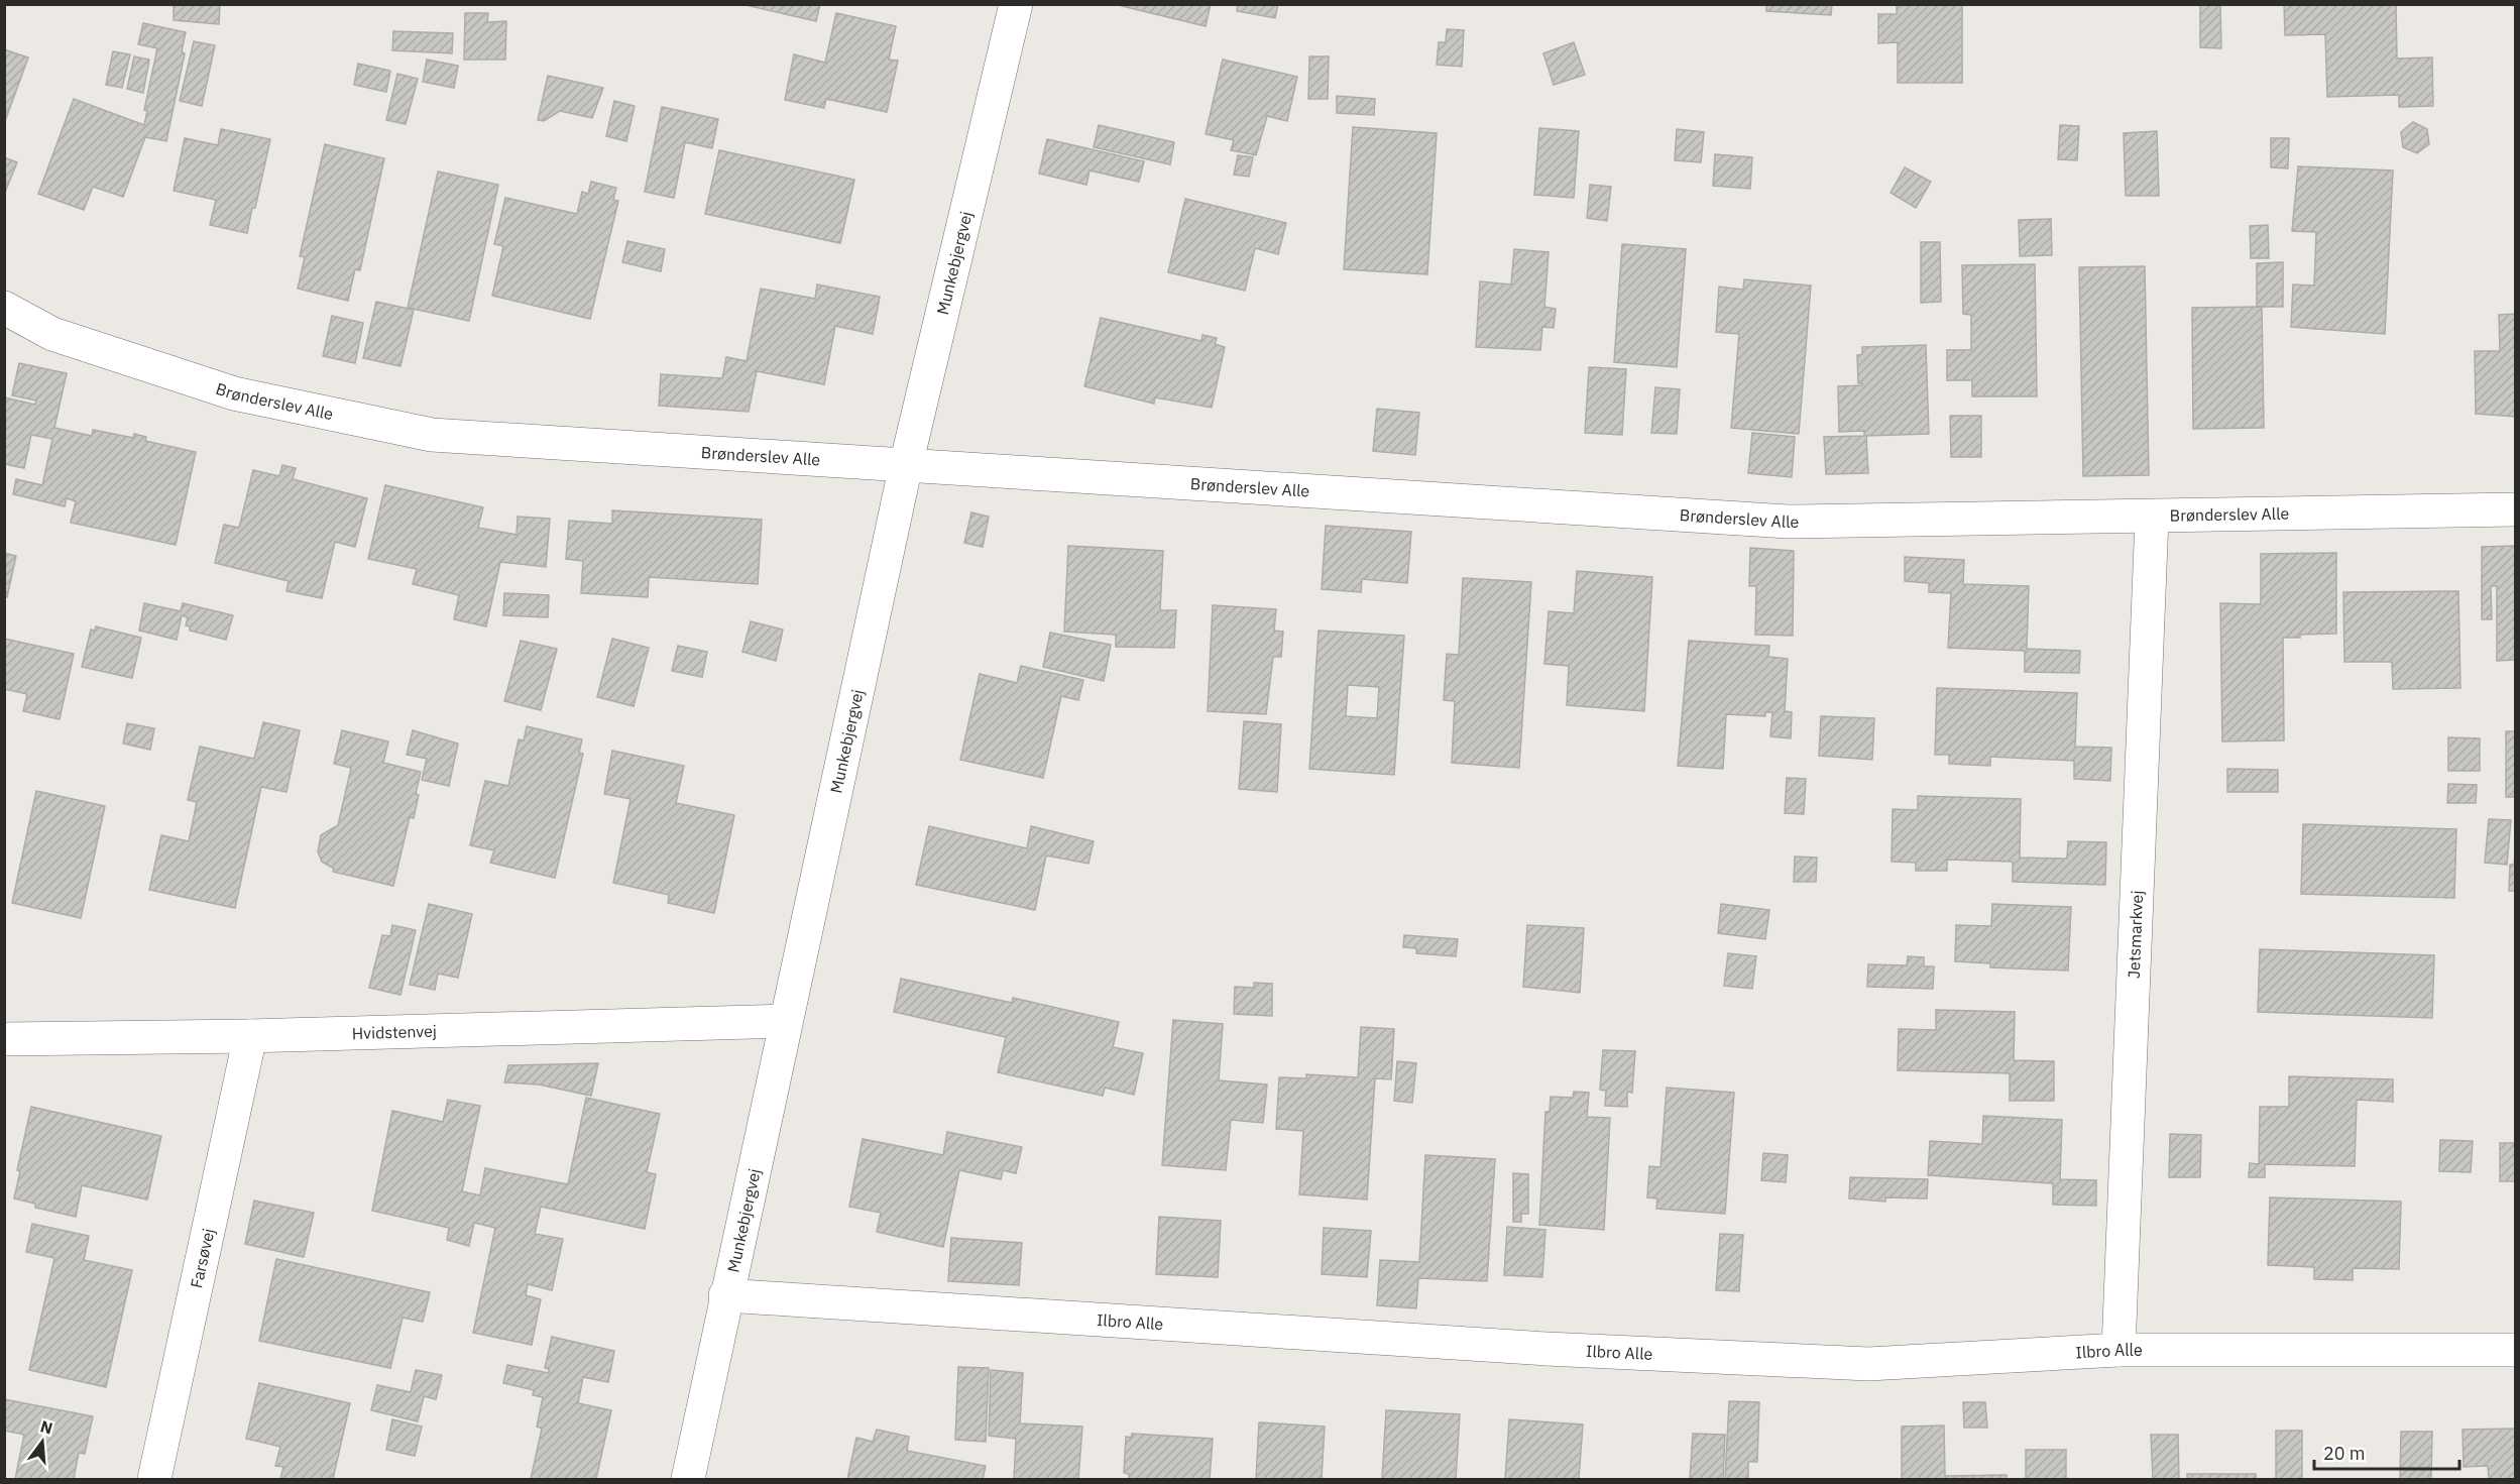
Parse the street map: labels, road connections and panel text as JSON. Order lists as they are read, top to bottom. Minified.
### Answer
{"streets":{"street":["Munkebjergvej","Brønderslev Alle","Jetsmarkvej","Hvidstenvej","Farsøvej","Ilbro Alle"]},"crossings":[["Munkebjergvej","Brønderslev Alle"],["Munkebjergvej","Hvidstenvej"],["Munkebjergvej","Ilbro Alle"],["Brønderslev Alle","Jetsmarkvej"],["Jetsmarkvej","Ilbro Alle"],["Hvidstenvej","Farsøvej"]],"scale_bar":"20 m","north":"top"}
